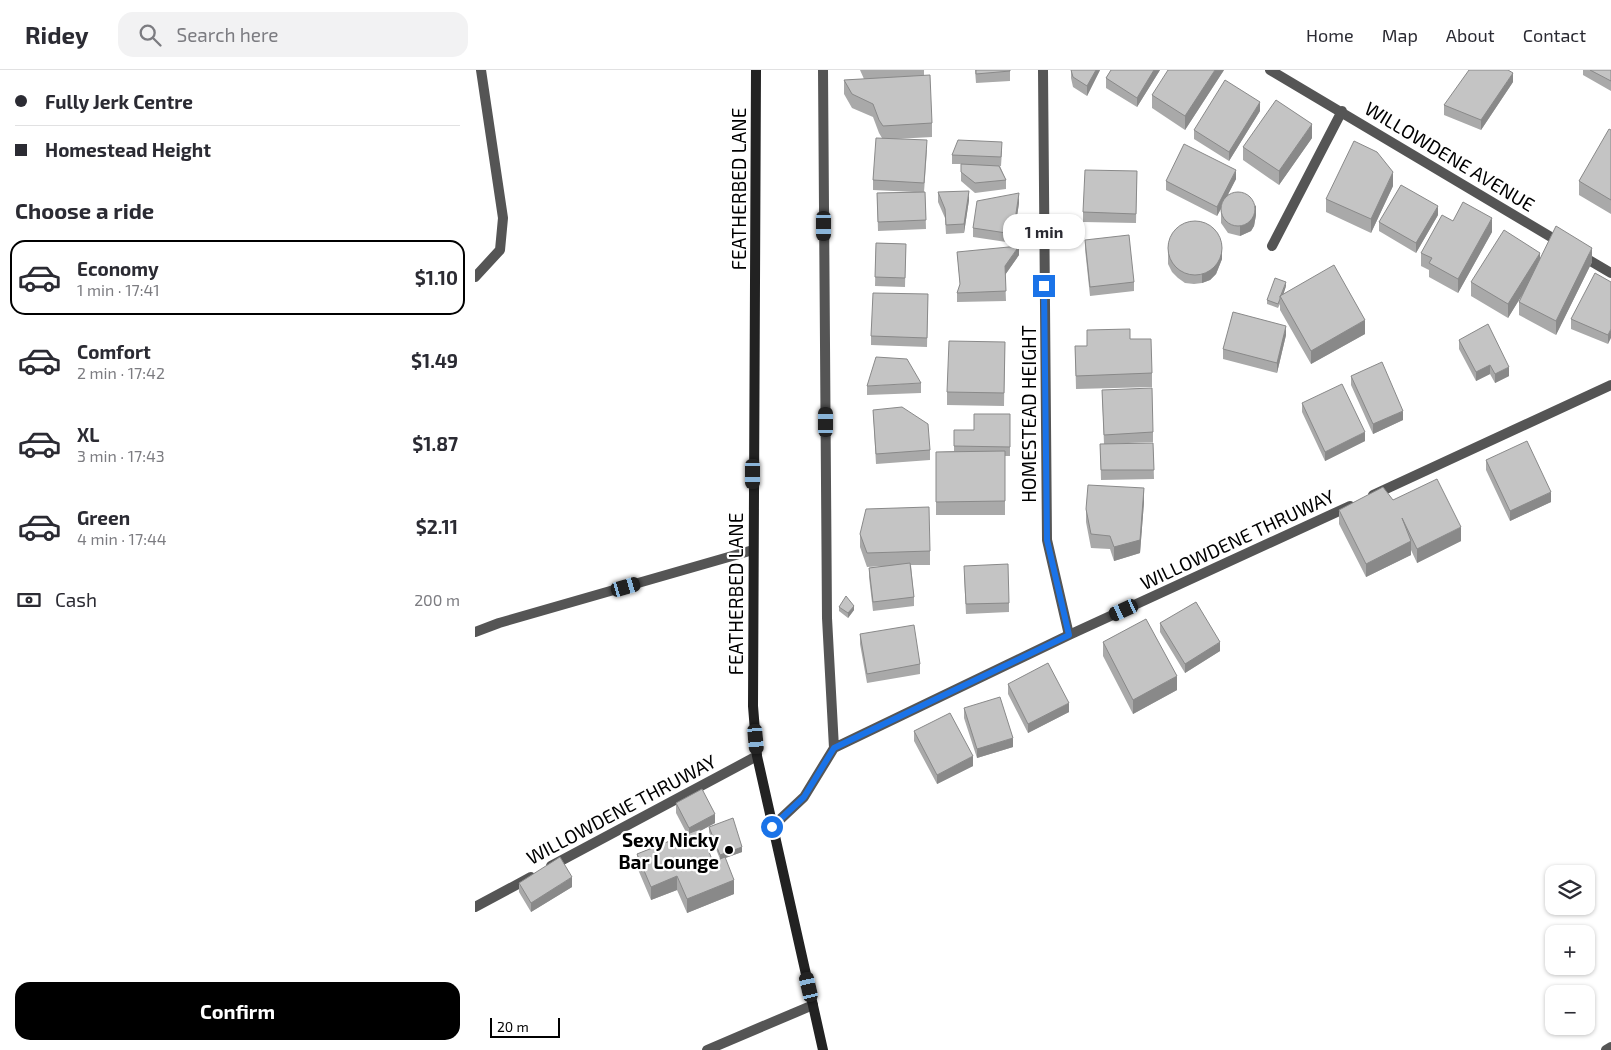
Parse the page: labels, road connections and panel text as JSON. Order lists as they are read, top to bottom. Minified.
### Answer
{"streets":{"main road":["FEATHERBED LANE"],"street":["WILLOWDENE AVENUE","HOMESTEAD HEIGHT","WILLOWDENE THRUWAY"]},"crossings":[["FEATHERBED LANE","WILLOWDENE THRUWAY"],["HOMESTEAD HEIGHT","WILLOWDENE THRUWAY"]],"places":["Sexy Nicky Bar Lounge"],"scale_bar":"20 m","page":{"header":"Ridey","search":"Search here","nav":["Home","Map","About","Contact"],"banner":["Fully Jerk Centre","Homestead Height"],"heading":"Choose a ride","bubble":"1 min","list":[{"name":"Economy","note":"1 min · 17:41","value":"$1.10"},{"name":"Comfort","note":"2 min · 17:42","value":"$1.49"},{"name":"XL","note":"3 min · 17:43","value":"$1.87"},{"name":"Green","note":"4 min · 17:44","value":"$2.11"}],"pay":["Cash","200 m"],"map_buttons":["+","−"],"buttons":"Confirm","scale":"20 m"}}
